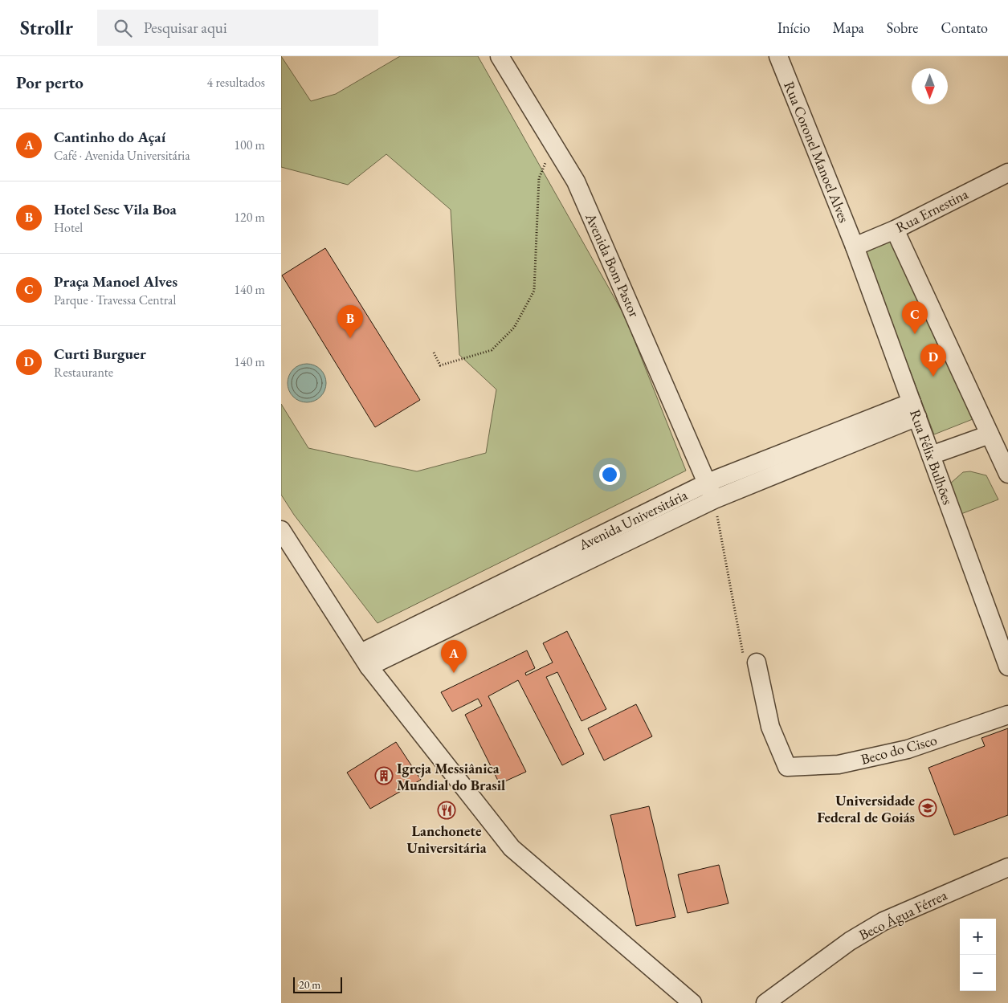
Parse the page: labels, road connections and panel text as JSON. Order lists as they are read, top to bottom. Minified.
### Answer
{"streets":{"street":["Rua Coronel Manoel Alves","Rua Ernestina","Avenida Bom Pastor","Rua Félix Bulhões","Avenida Universitária","Beco do Cisco","Beco Água Férrea"]},"crossings":[["Rua Coronel Manoel Alves","Rua Ernestina"],["Rua Coronel Manoel Alves","Rua Félix Bulhões"],["Rua Ernestina","Rua Félix Bulhões"],["Avenida Bom Pastor","Avenida Universitária"],["Rua Félix Bulhões","Avenida Universitária"]],"places":{"building":["Igreja Messiânica Mundial do Brasil"],"school or university":["Universidade Federal de Goiás"],"restaurant":["Lanchonete Universitária"]},"scale_bar":"20 m","north":"bottom","page":{"header":"Strollr","search":"Pesquisar aqui","nav":["Início","Mapa","Sobre","Contato"],"heading":["Por perto","4 resultados"],"list":[{"mark":"A","name":"Cantinho do Açaí","note":"Café · Avenida Universitária","value":"100 m"},{"mark":"B","name":"Hotel Sesc Vila Boa","note":"Hotel","value":"120 m"},{"mark":"C","name":"Praça Manoel Alves","note":"Parque · Travessa Central","value":"140 m"},{"mark":"D","name":"Curti Burguer","note":"Restaurante","value":"140 m"}],"pins":["C","B","D","A"],"map_buttons":["+","−"],"scale":"20 m"}}
